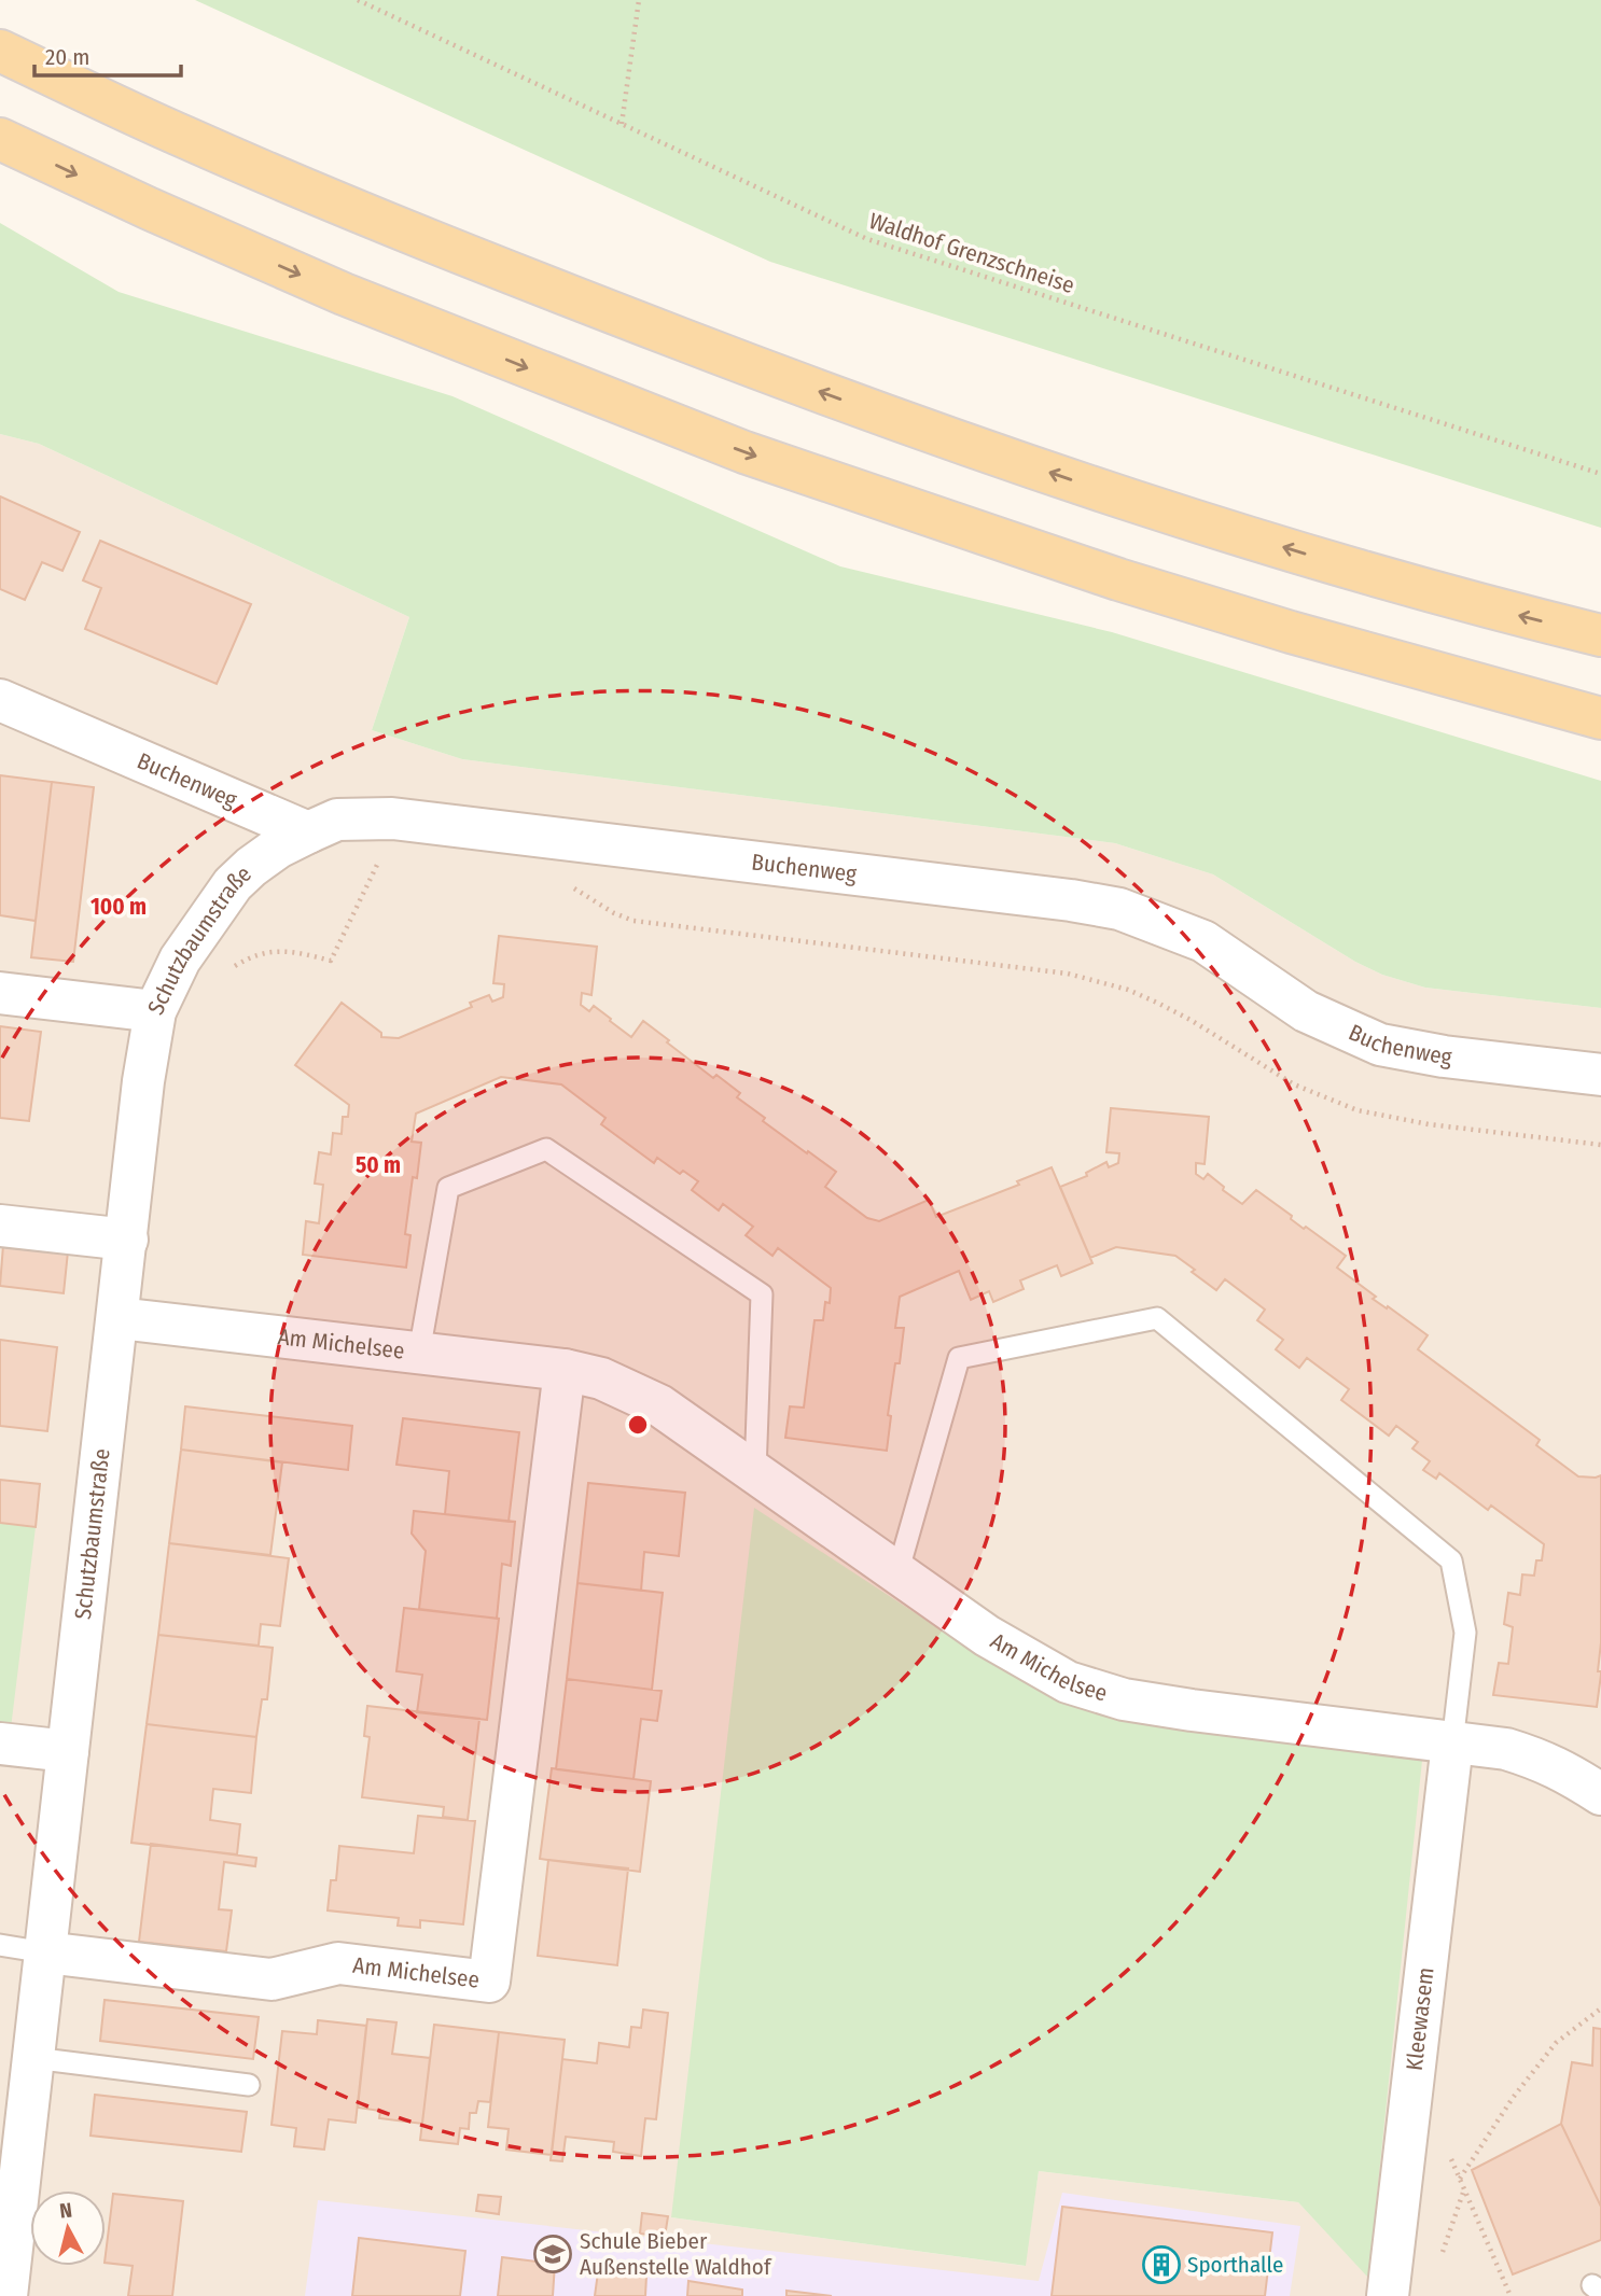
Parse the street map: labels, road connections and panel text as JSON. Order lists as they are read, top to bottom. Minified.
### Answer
{"streets":{"street":["Buchenweg","Schutzbaumstraße","Am Michelsee","Kleewasem"],"path":["Waldhof Grenzschneise"]},"crossings":[["Buchenweg","Schutzbaumstraße"],["Schutzbaumstraße","Am Michelsee"],["Am Michelsee","Kleewasem"]],"places":{"school or university":["Schule Bieber Außenstelle Waldhof"],"building":["Sporthalle"]},"scale_bar":"20 m","north":"top","rings":["100 m","50 m"]}
